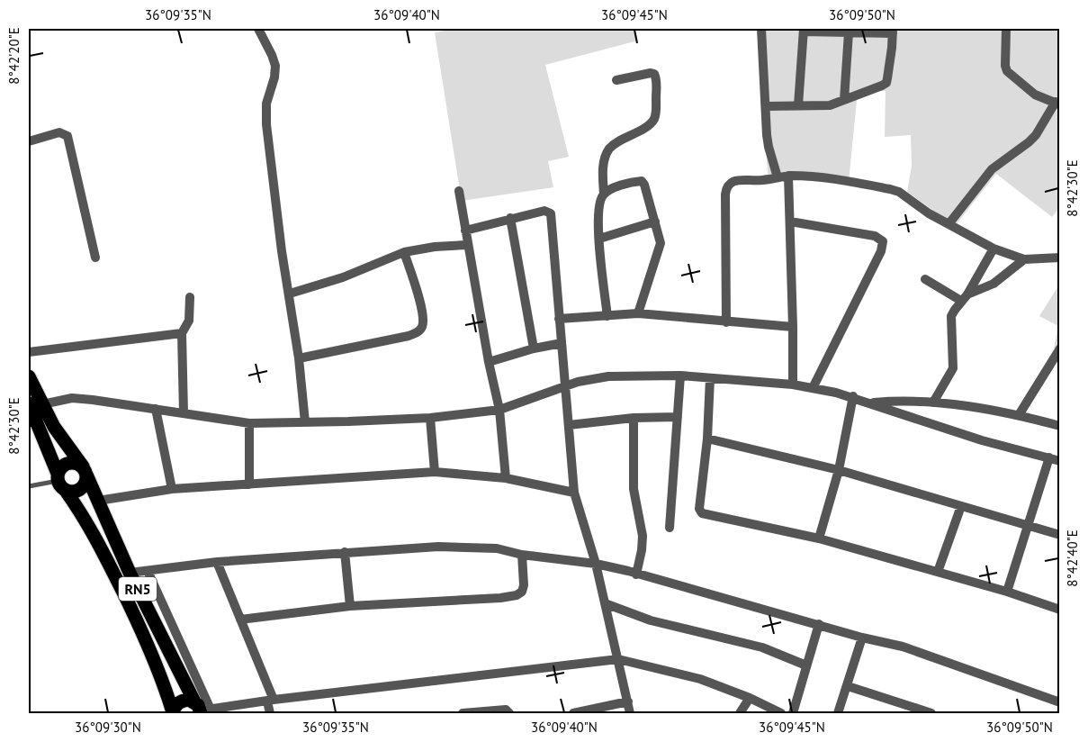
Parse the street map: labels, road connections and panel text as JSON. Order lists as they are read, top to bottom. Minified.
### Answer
{"streets":{"main road":["RN5"]},"coordinates":["36°09'35\"N","36°09'40\"N","36°09'45\"N","36°09'50\"N","8°42'20\"E","8°42'30\"E","8°42'40\"E","36°09'30\"N"]}
